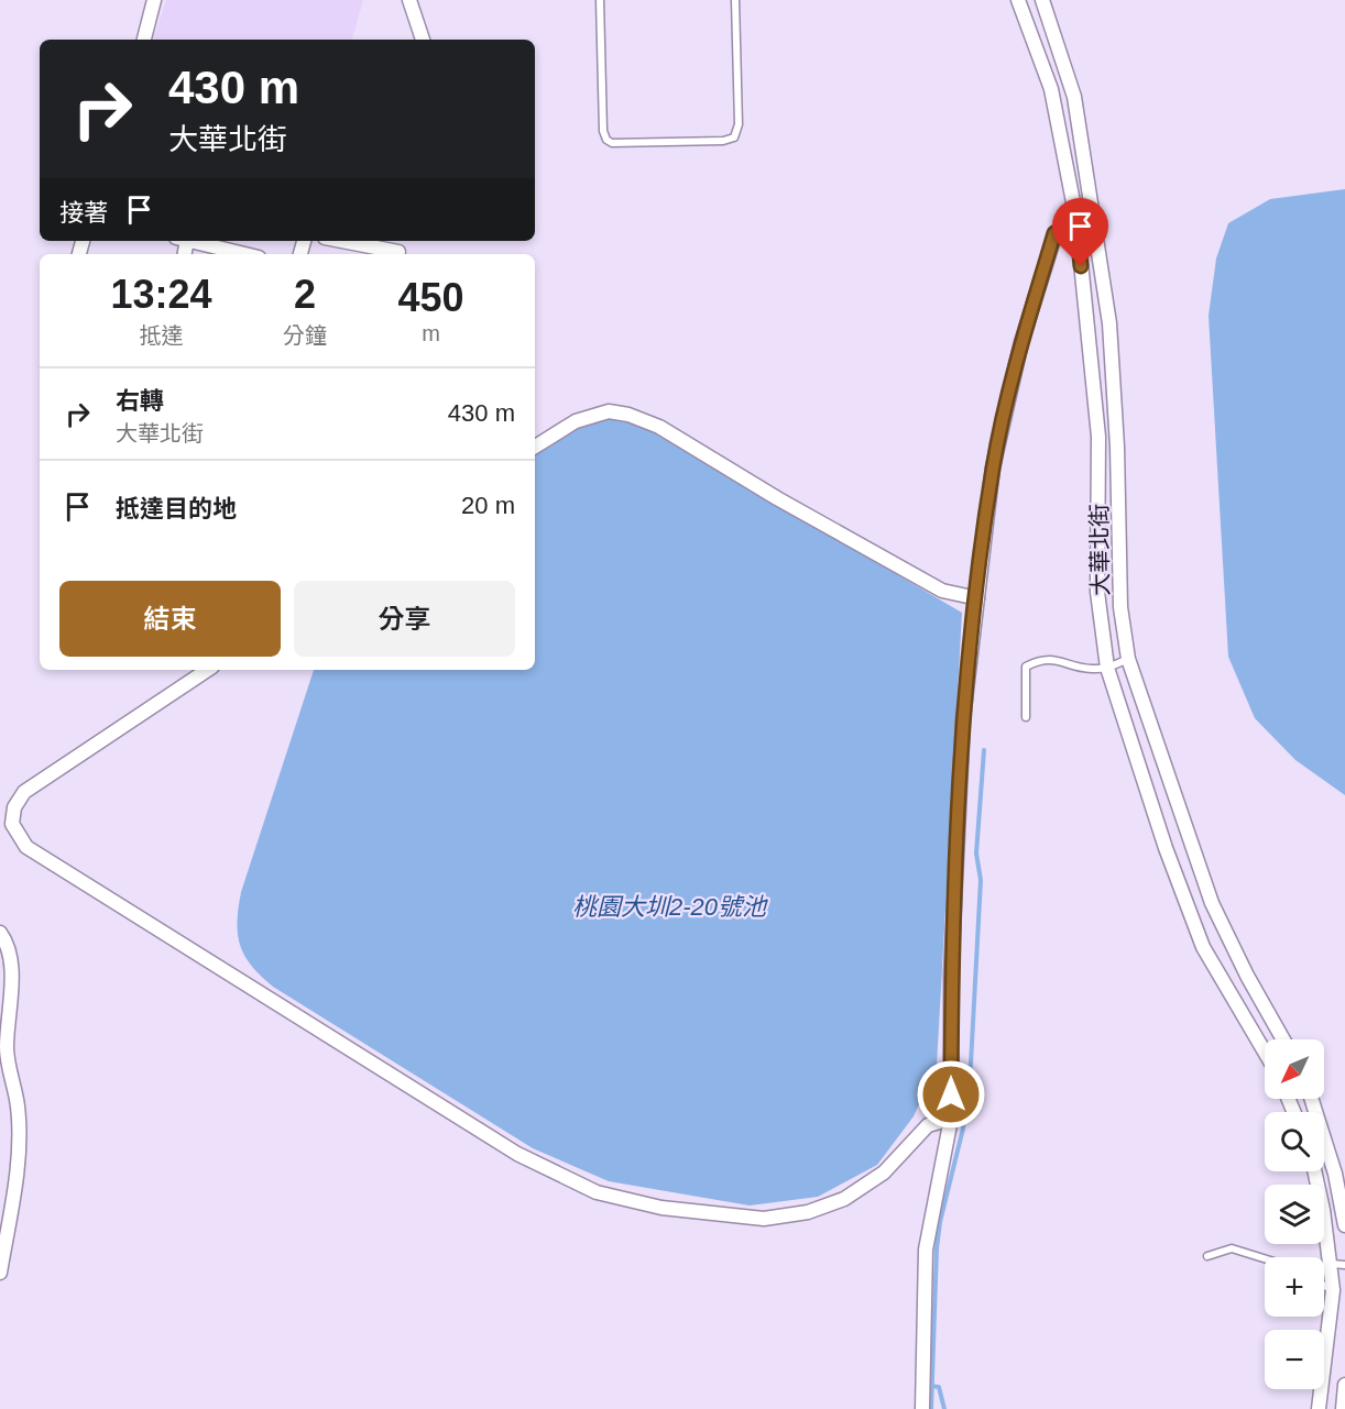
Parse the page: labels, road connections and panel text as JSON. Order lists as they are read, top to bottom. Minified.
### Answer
{"streets":{"street":["大華北街"]},"water":["桃園大圳2-20號池"],"north":"bottom left","page":{"turn":["430 m","大華北街"],"then":"接著","eta":["13:24","抵達","2","分鐘","450","m"],"list":[{"name":"右轉","note":"大華北街","value":"430 m"},{"name":"抵達目的地","value":"20 m"}],"buttons":["結束","分享"],"map_buttons":["+","−"]}}
